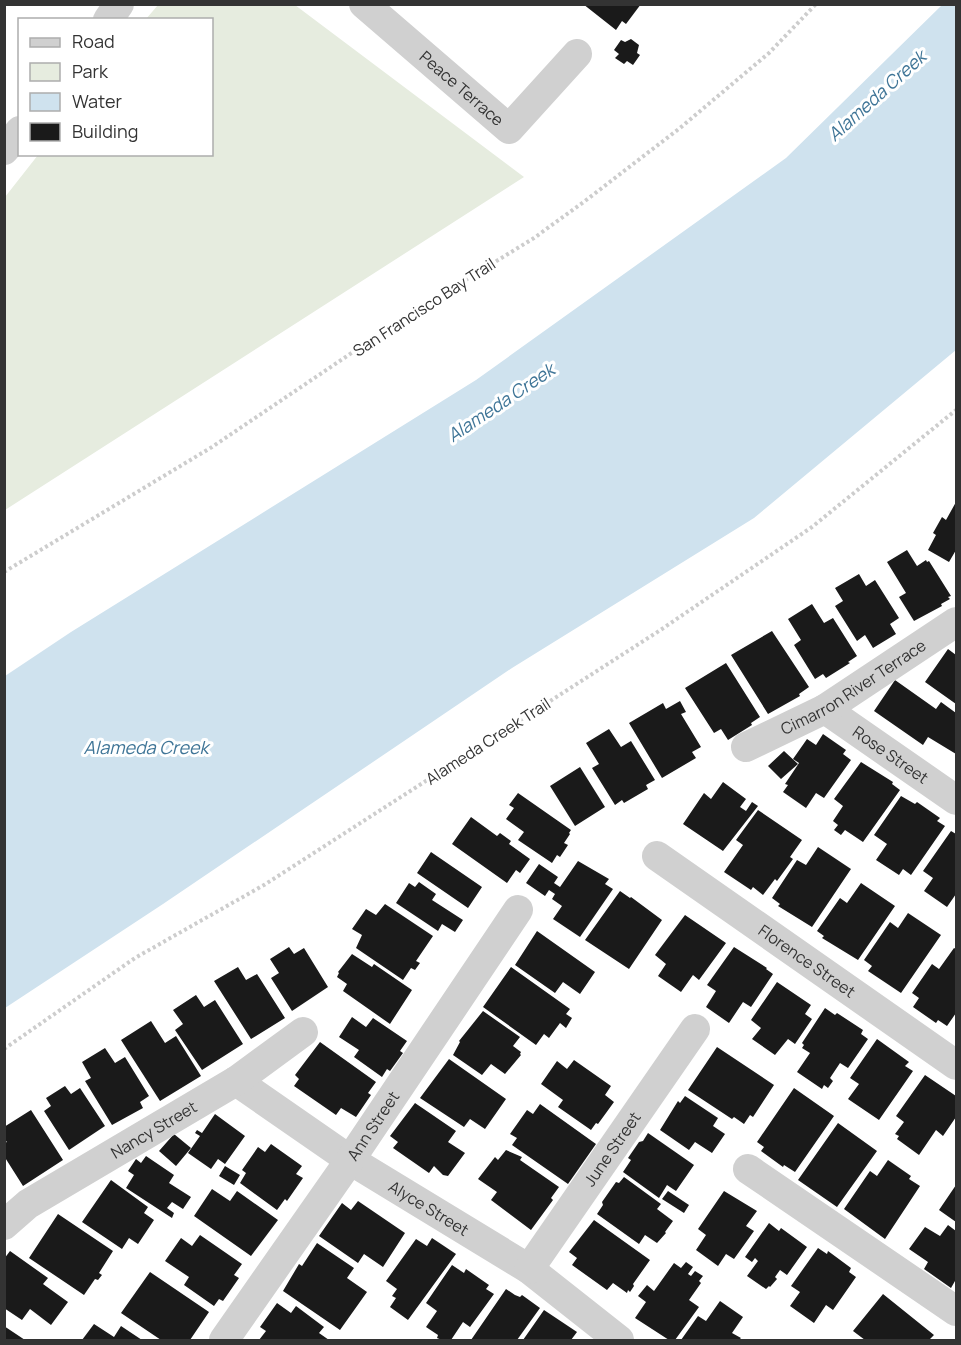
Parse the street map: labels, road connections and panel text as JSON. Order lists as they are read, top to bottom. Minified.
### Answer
{"streets":{"street":["Peace Terrace","Cimarron River Terrace","Rose Street","Florence Street","Ann Street","Nancy Street","June Street","Alyce Street"],"path":["San Francisco Bay Trail","Alameda Creek Trail"]},"crossings":[["Cimarron River Terrace","Rose Street"],["Ann Street","Alyce Street"],["Nancy Street","Alyce Street"],["June Street","Alyce Street"]],"water":["Alameda Creek"],"legend":["Road","Park","Water","Building"]}
